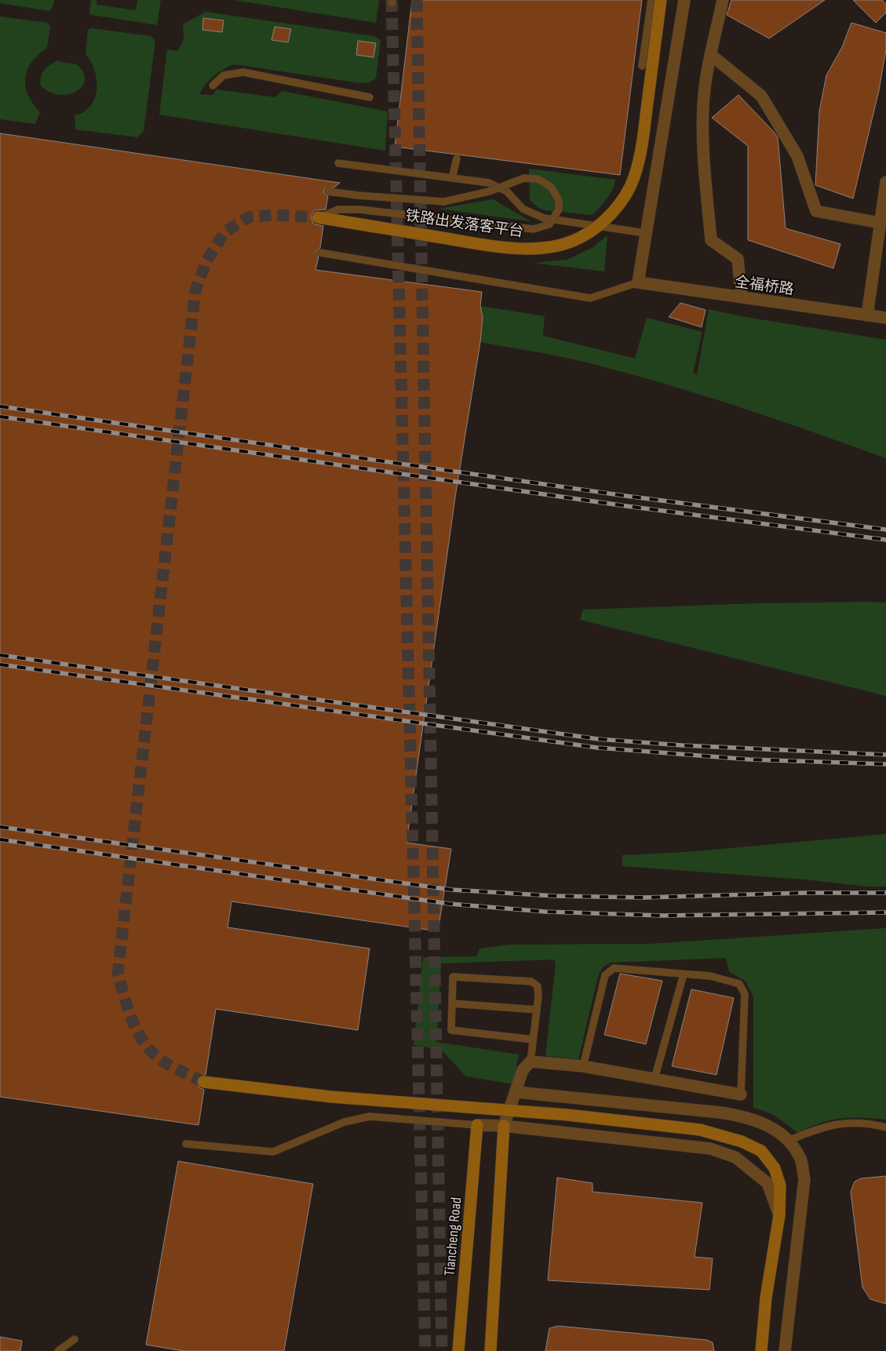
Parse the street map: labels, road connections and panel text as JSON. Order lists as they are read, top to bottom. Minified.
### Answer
{"streets":{"main road":["铁路出发落客平台","Tiancheng Road"],"street":["全福桥路"]}}
